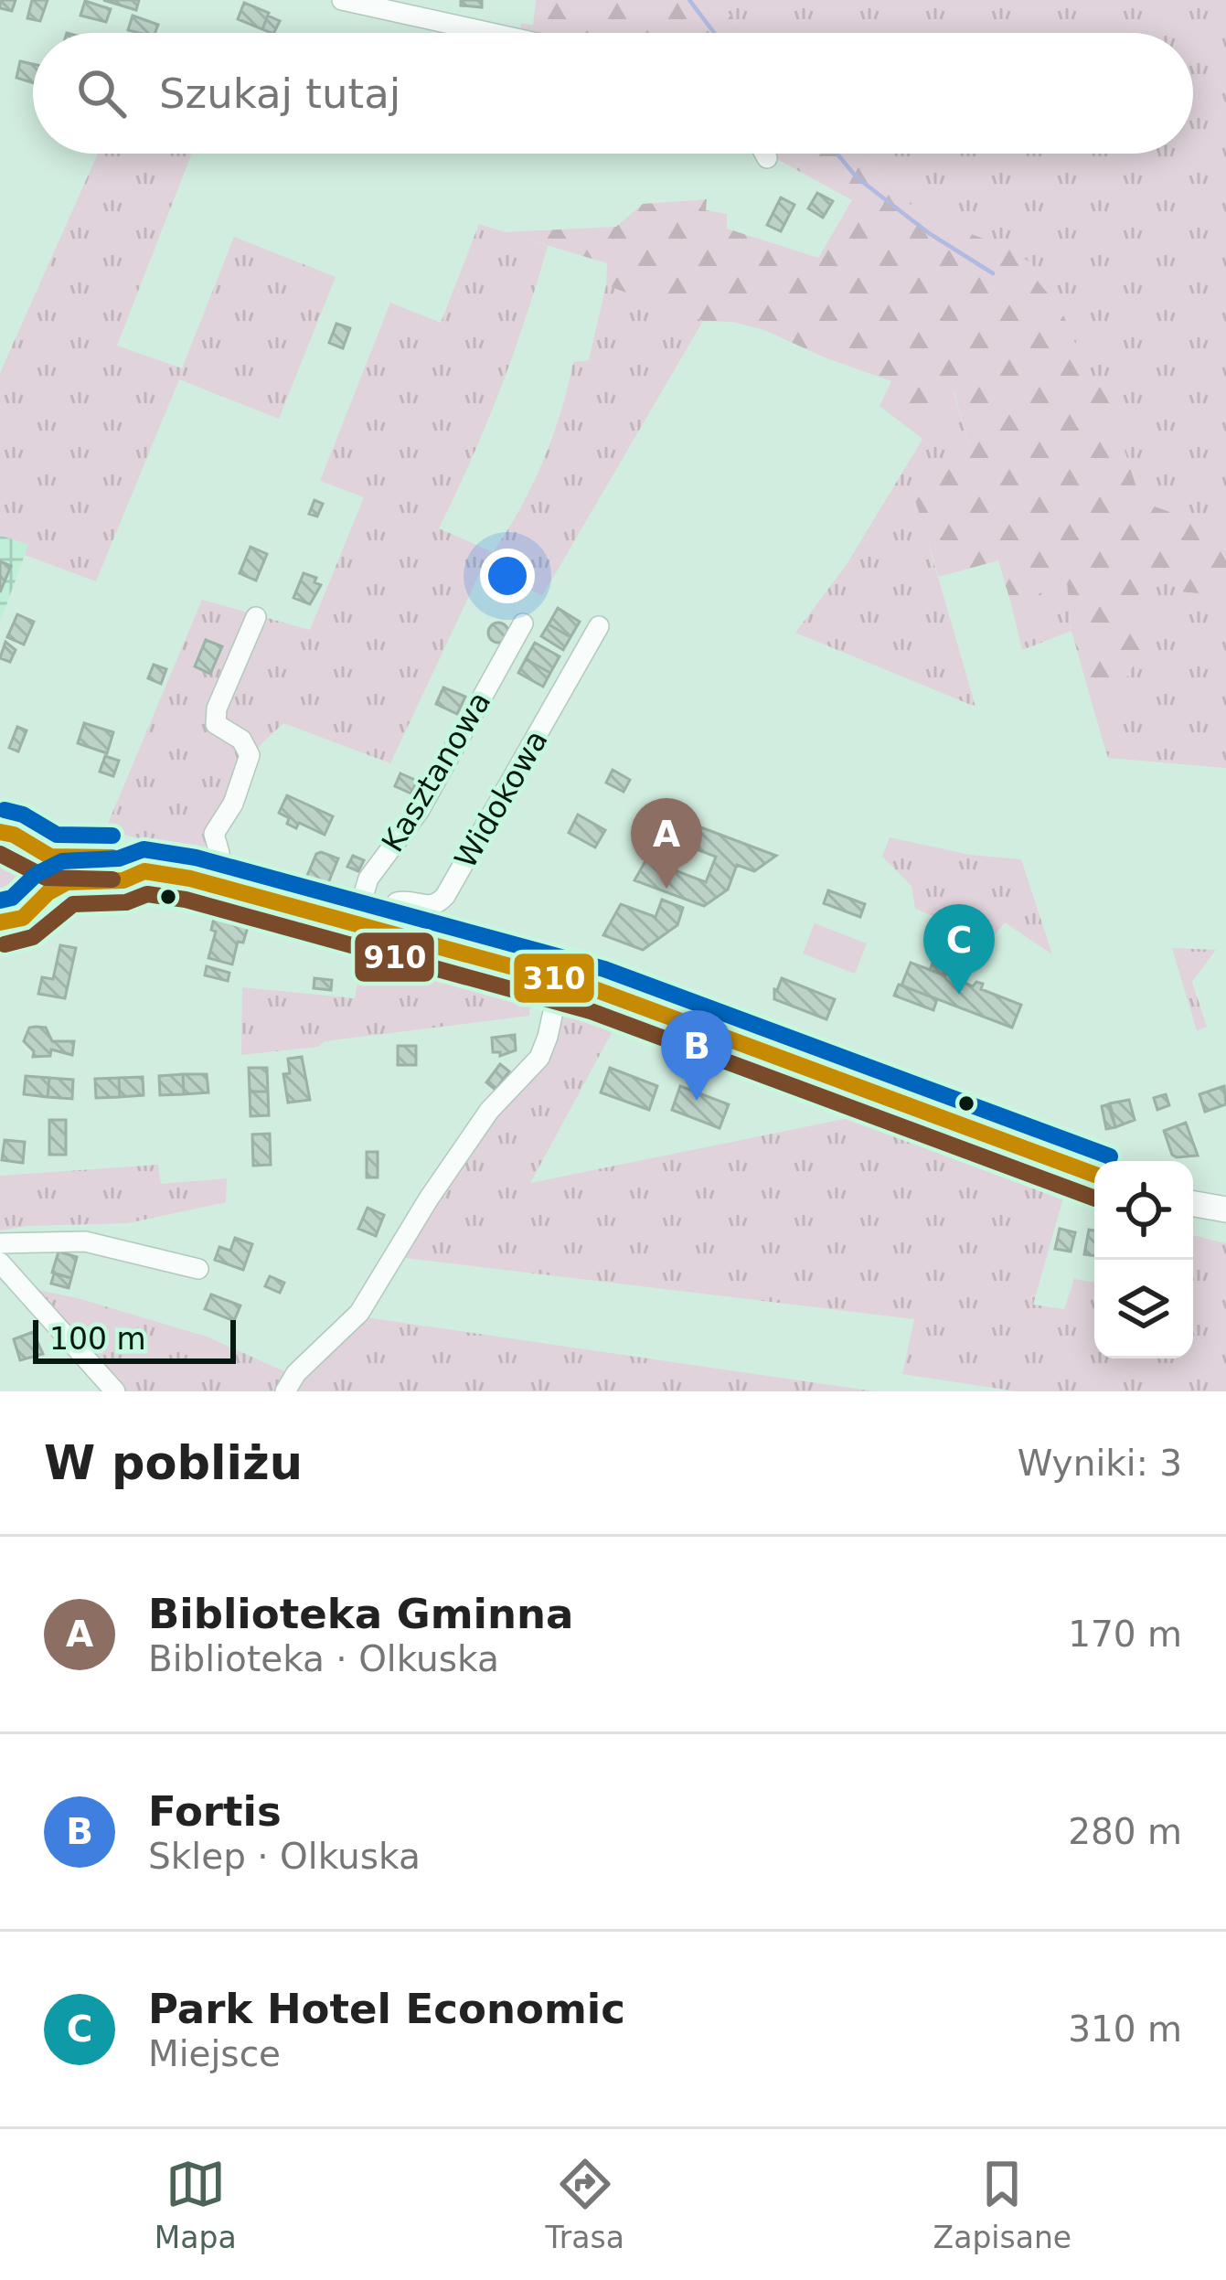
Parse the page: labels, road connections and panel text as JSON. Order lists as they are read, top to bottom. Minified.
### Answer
{"streets":{"street":["Kasztanowa","Widokowa"]},"crossings":[["Kasztanowa","Widokowa"]],"lines":["transit line 310","transit line 910"],"scale_bar":"100 m","page":{"search":"Szukaj tutaj","pins":["A","C","B"],"scale":"100 m","heading":["W pobliżu","Wyniki: 3"],"list":[{"mark":"A","name":"Biblioteka Gminna","note":"Biblioteka · Olkuska","value":"170 m"},{"mark":"B","name":"Fortis","note":"Sklep · Olkuska","value":"280 m"},{"mark":"C","name":"Park Hotel Economic","note":"Miejsce","value":"310 m"}],"nav":["Mapa","Trasa","Zapisane"]}}
